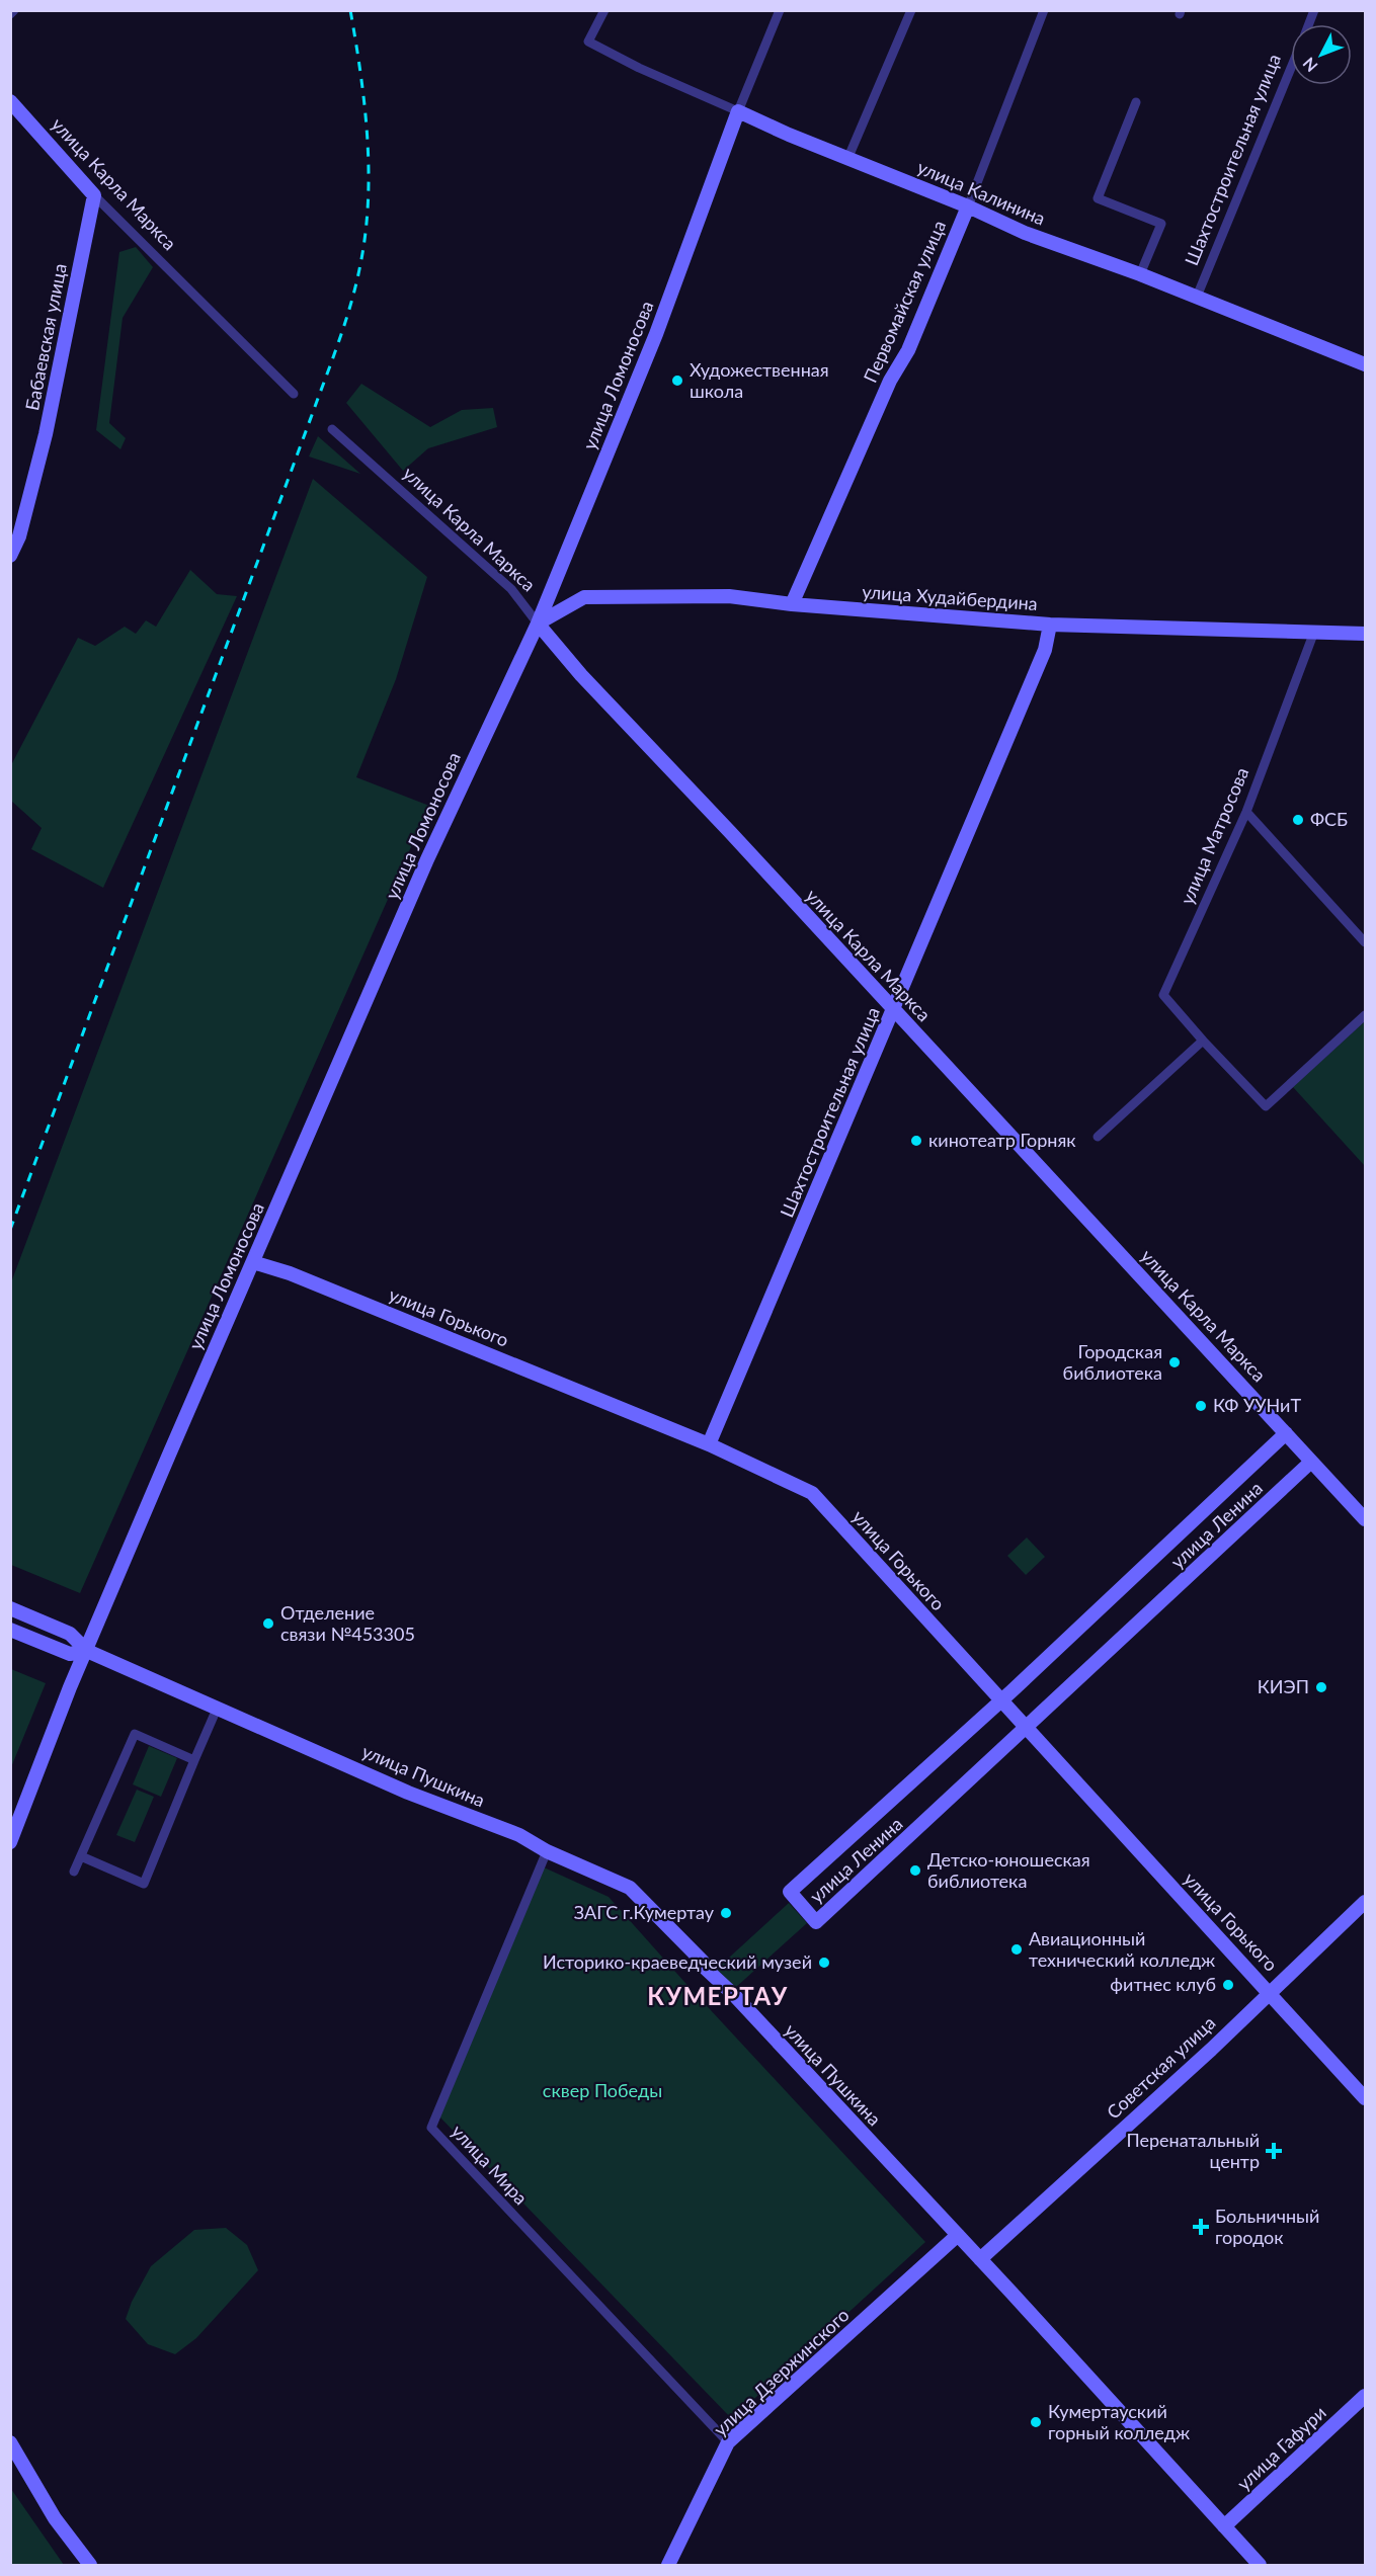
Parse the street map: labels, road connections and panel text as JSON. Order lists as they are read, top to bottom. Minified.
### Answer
{"streets":{"main road":["Шахтостроительная улица","улица Карла Маркса","улица Калинина","Первомайская улица","Бабаевская улица","улица Ломоносова","улица Худайбердина","улица Горького","улица Ленина","улица Пушкина","Советская улица","улица Дзержинского","улица Гафури"],"street":["улица Матросова","улица Мира"]},"crossings":[["Шахтостроительная улица","улица Карла Маркса"],["Шахтостроительная улица","улица Калинина"],["Шахтостроительная улица","улица Худайбердина"],["Шахтостроительная улица","улица Горького"],["улица Карла Маркса","Бабаевская улица"],["улица Карла Маркса","улица Ломоносова"],["улица Карла Маркса","улица Худайбердина"],["улица Карла Маркса","улица Ленина"],["улица Калинина","Первомайская улица"],["улица Калинина","улица Ломоносова"],["Первомайская улица","улица Худайбердина"],["улица Ломоносова","улица Худайбердина"],["улица Ломоносова","улица Горького"],["улица Ломоносова","улица Пушкина"],["улица Худайбердина","улица Матросова"],["улица Горького","улица Ленина"],["улица Горького","Советская улица"],["улица Пушкина","Советская улица"],["улица Пушкина","улица Мира"],["улица Пушкина","улица Дзержинского"],["улица Пушкина","улица Гафури"],["улица Мира","улица Дзержинского"]],"districts":["КУМЕРТАУ"],"parks":["сквер Победы"],"places":{"other":["Художественная школа","ФСБ","кинотеатр Горняк","Городская библиотека","КФ УУНиТ","Отделение связи №453305","КИЭП","Детско-юношеская библиотека","ЗАГС г.Кумертау","Авиационный технический колледж","Историко-краеведческий музей","фитнес клуб","Кумертауский горный колледж"],"health":["Перенатальный центр","Больничный городок"]},"north":"bottom left"}
